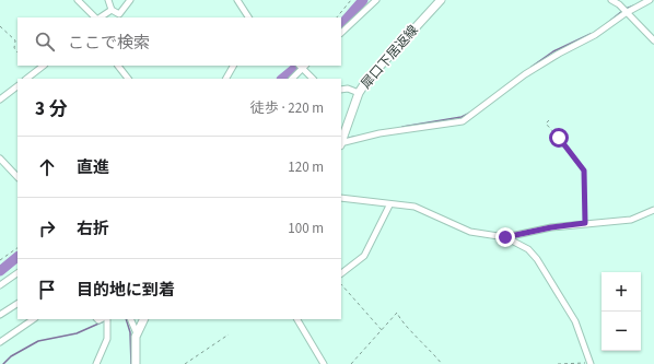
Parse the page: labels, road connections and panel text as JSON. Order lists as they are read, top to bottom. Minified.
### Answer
{"streets":{"main road":["犀口下居返線"]},"page":{"search":"ここで検索","heading":["3 分","徒歩 · 220 m"],"list":[["直進","120 m"],["右折","100 m"],"目的地に到着"],"map_buttons":["+","−"]}}
